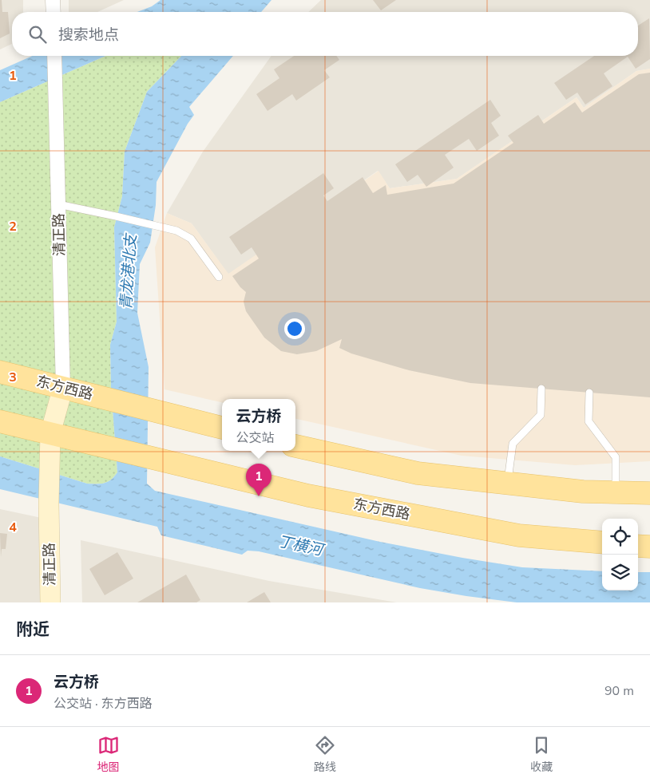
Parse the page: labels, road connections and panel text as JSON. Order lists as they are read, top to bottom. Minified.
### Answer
{"streets":{"main road":["东方西路"],"street":["清正路"]},"crossings":[["清正路","东方西路"]],"water":["青龙港北支","丁横河"],"page":{"search":"搜索地点","popup":["云方桥","公交站"],"pins":"1","heading":"附近","list":[{"mark":"1","name":"云方桥","note":"公交站 · 东方西路","value":"90 m"}],"nav":["地图","路线","收藏"]},"grid":{"rows":["1","2","3","4"]}}
